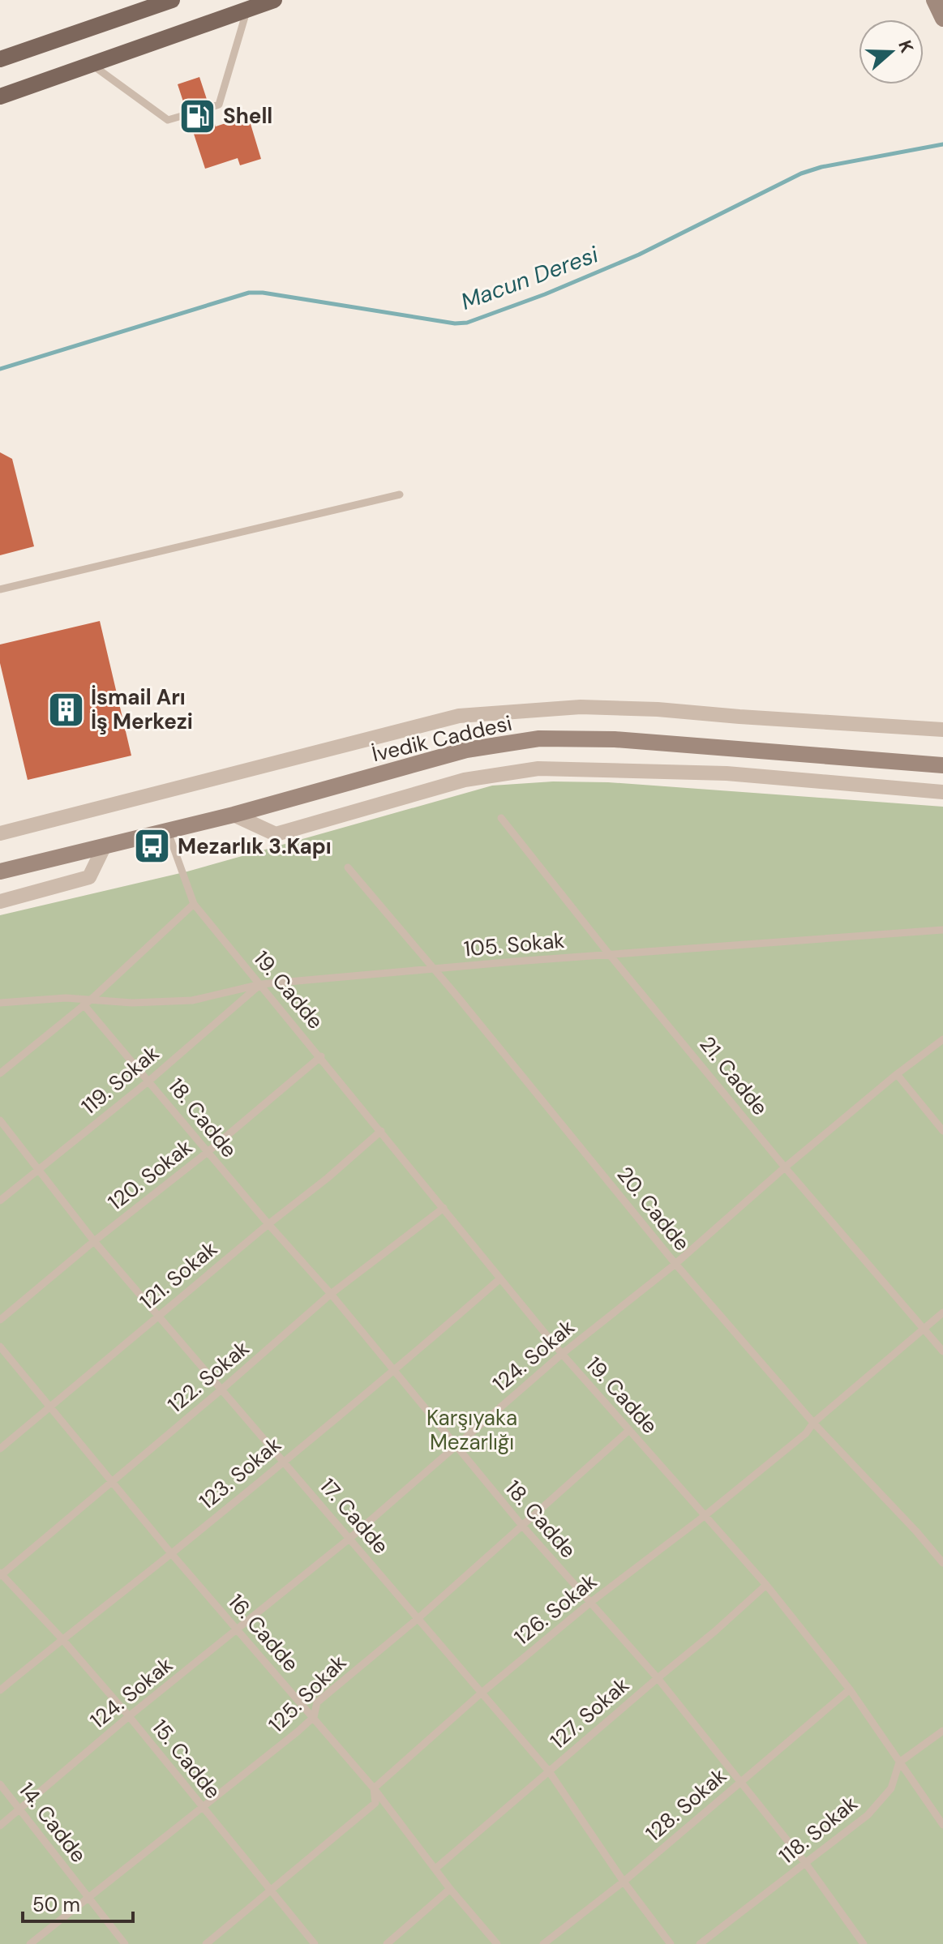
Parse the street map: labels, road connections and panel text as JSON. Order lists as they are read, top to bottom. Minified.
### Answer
{"streets":{"main road":["İvedik Caddesi"],"lane":["105. Sokak","19. Cadde","21. Cadde","119. Sokak","18. Cadde","120. Sokak","20. Cadde","121. Sokak","124. Sokak","122. Sokak","123. Sokak","17. Cadde","126. Sokak","16. Cadde","125. Sokak","127. Sokak","15. Cadde","128. Sokak","14. Cadde","118. Sokak"]},"crossings":[["105. Sokak","19. Cadde"],["105. Sokak","21. Cadde"],["105. Sokak","119. Sokak"],["105. Sokak","18. Cadde"],["105. Sokak","20. Cadde"],["19. Cadde","119. Sokak"],["19. Cadde","120. Sokak"],["19. Cadde","121. Sokak"],["19. Cadde","124. Sokak"],["19. Cadde","122. Sokak"],["19. Cadde","123. Sokak"],["19. Cadde","126. Sokak"],["19. Cadde","125. Sokak"],["19. Cadde","127. Sokak"],["19. Cadde","128. Sokak"],["19. Cadde","118. Sokak"],["21. Cadde","124. Sokak"],["21. Cadde","126. Sokak"],["119. Sokak","18. Cadde"],["119. Sokak","17. Cadde"],["18. Cadde","120. Sokak"],["18. Cadde","121. Sokak"],["18. Cadde","124. Sokak"],["18. Cadde","122. Sokak"],["18. Cadde","123. Sokak"],["18. Cadde","126. Sokak"],["18. Cadde","125. Sokak"],["18. Cadde","127. Sokak"],["18. Cadde","128. Sokak"],["18. Cadde","118. Sokak"],["120. Sokak","17. Cadde"],["20. Cadde","124. Sokak"],["20. Cadde","126. Sokak"],["121. Sokak","17. Cadde"],["121. Sokak","16. Cadde"],["124. Sokak","17. Cadde"],["124. Sokak","16. Cadde"],["124. Sokak","15. Cadde"],["124. Sokak","14. Cadde"],["122. Sokak","17. Cadde"],["122. Sokak","16. Cadde"],["122. Sokak","15. Cadde"],["123. Sokak","17. Cadde"],["123. Sokak","16. Cadde"],["123. Sokak","15. Cadde"],["17. Cadde","126. Sokak"],["17. Cadde","125. Sokak"],["17. Cadde","127. Sokak"],["17. Cadde","128. Sokak"],["126. Sokak","16. Cadde"],["126. Sokak","15. Cadde"],["16. Cadde","125. Sokak"],["16. Cadde","127. Sokak"],["125. Sokak","15. Cadde"],["125. Sokak","14. Cadde"]],"water":["Macun Deresi"],"parks":["Karşıyaka Mezarlığı"],"places":{"fuel station":["Shell"],"building":["İsmail Arı İş Merkezi"],"bus stop":["Mezarlık 3.Kapı"]},"scale_bar":"50 m","north":"right"}
